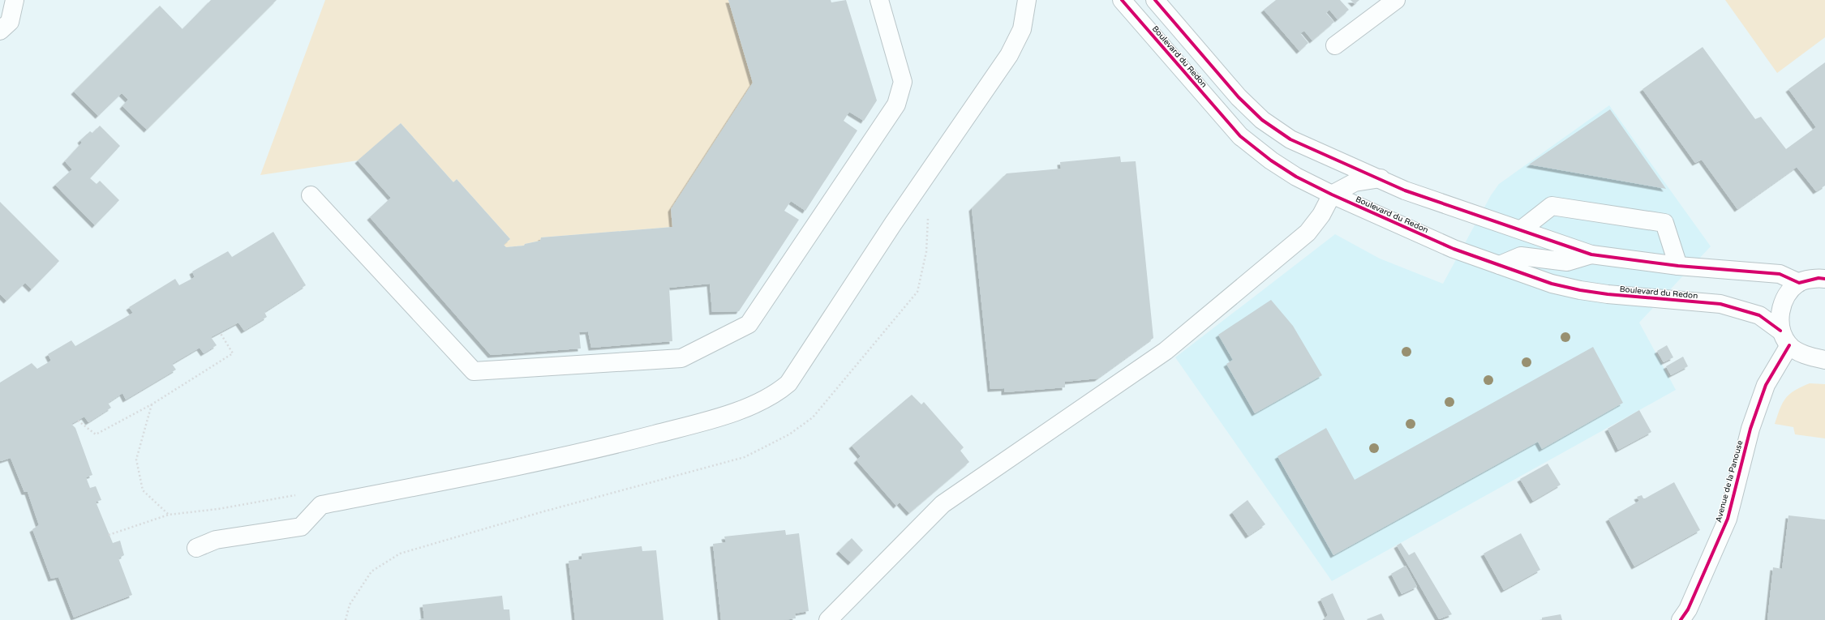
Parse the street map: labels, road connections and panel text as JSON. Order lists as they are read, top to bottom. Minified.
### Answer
{"streets":{"street":["Boulevard du Redon","Avenue de la Panouse"]},"crossings":[["Boulevard du Redon","Avenue de la Panouse"]]}
